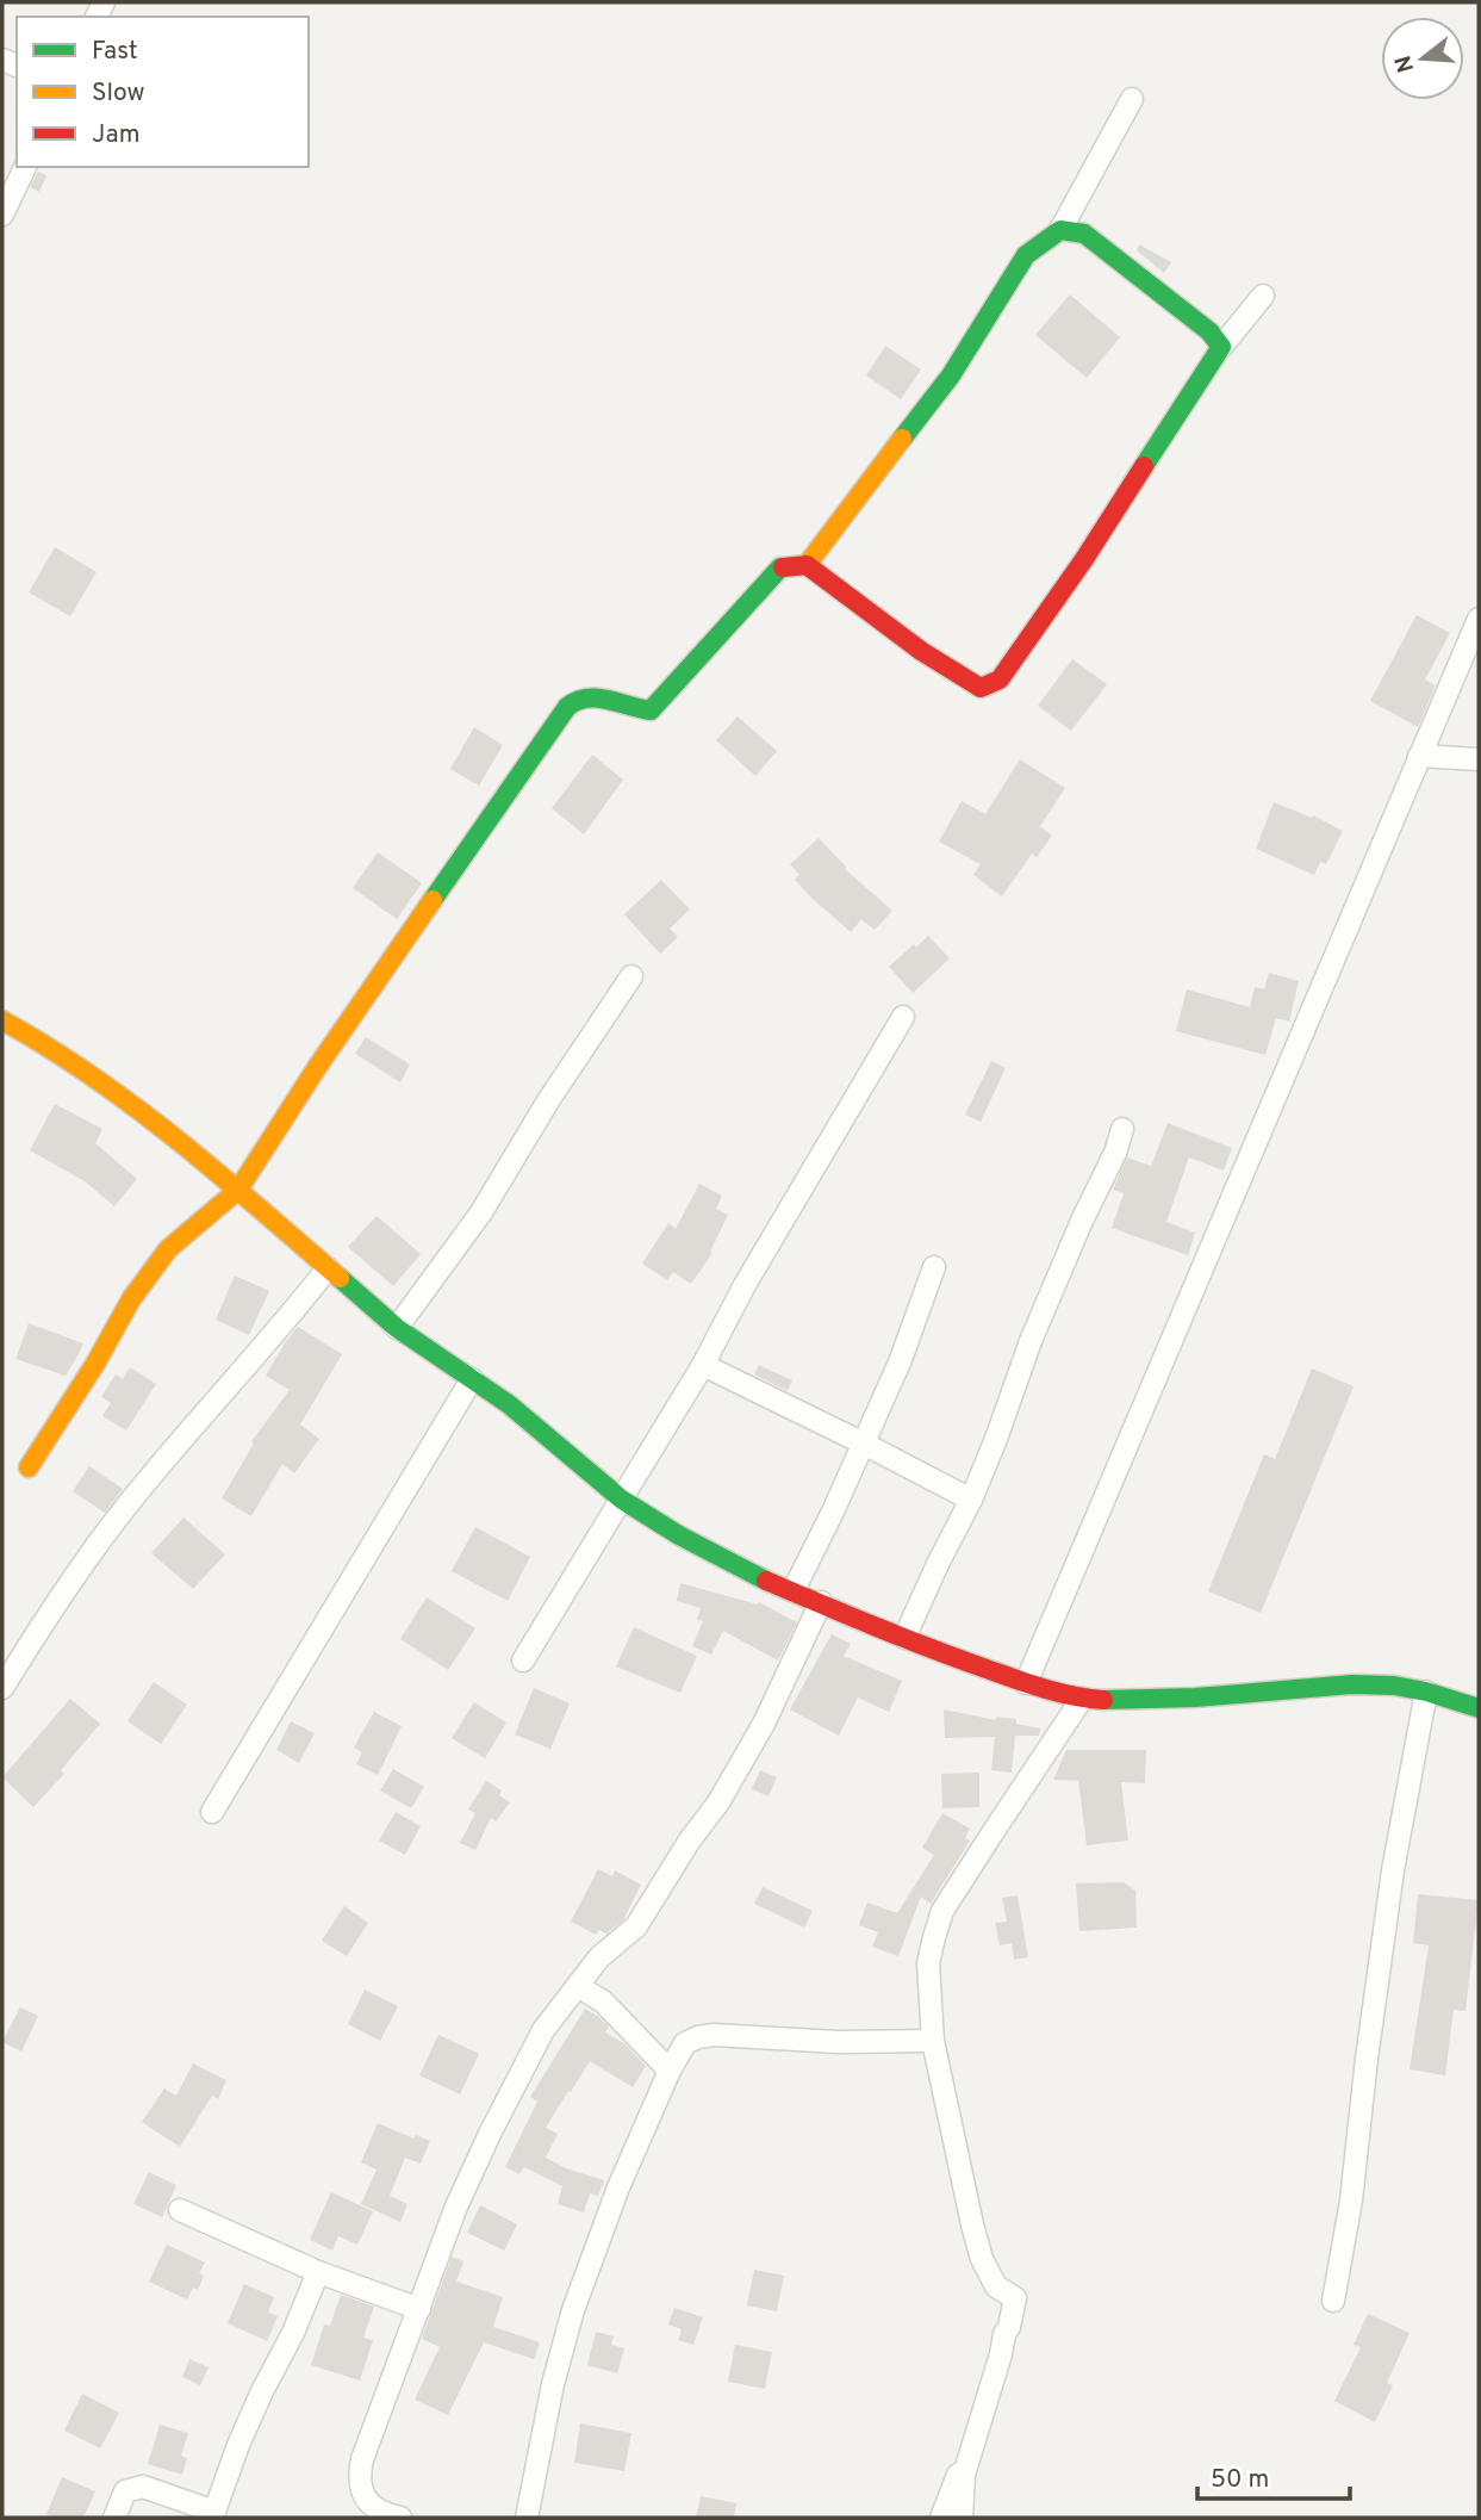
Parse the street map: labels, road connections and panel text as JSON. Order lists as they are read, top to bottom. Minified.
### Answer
{"legend":["Fast","Slow","Jam"],"scale_bar":"50 m","north":"left"}
